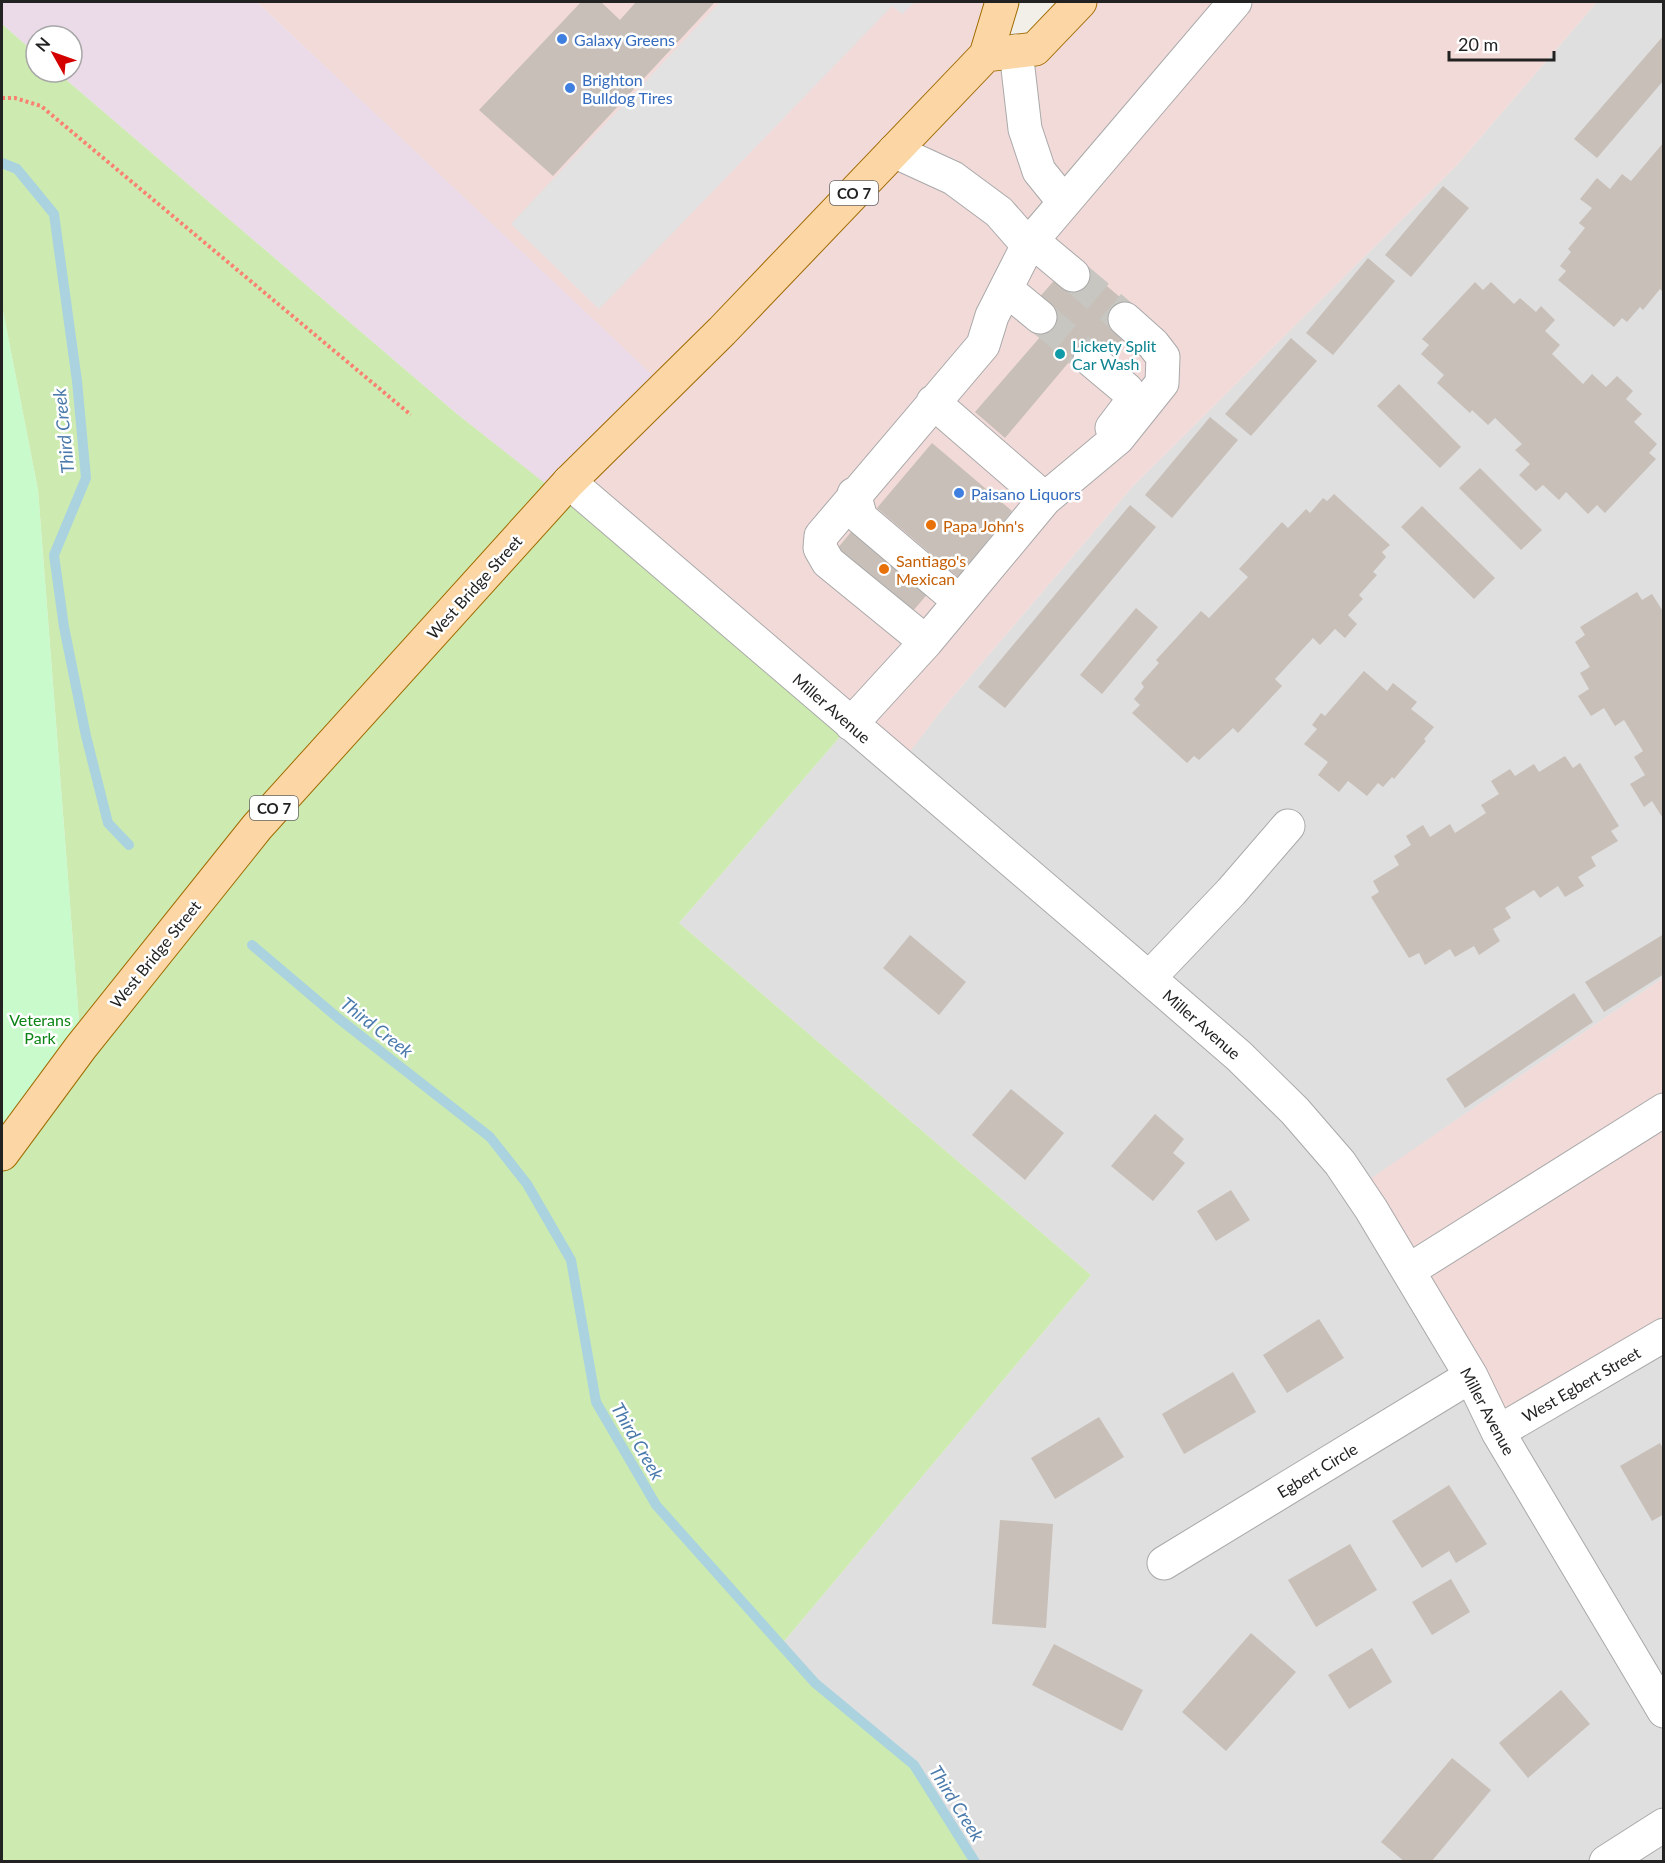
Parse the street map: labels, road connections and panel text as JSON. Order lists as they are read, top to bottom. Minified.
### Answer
{"streets":{"main road":["CO 7","West Bridge Street"],"street":["Miller Avenue","West Egbert Street","Egbert Circle"]},"crossings":[["West Bridge Street","Miller Avenue"],["Miller Avenue","West Egbert Street"],["Miller Avenue","Egbert Circle"]],"water":["Third Creek"],"parks":["Veterans Park"],"places":["Galaxy Greens","Brighton Bulldog Tires","Lickety Split Car Wash","Paisano Liquors","Papa John's","Santiago's Mexican"],"scale_bar":"20 m","north":"top left"}
